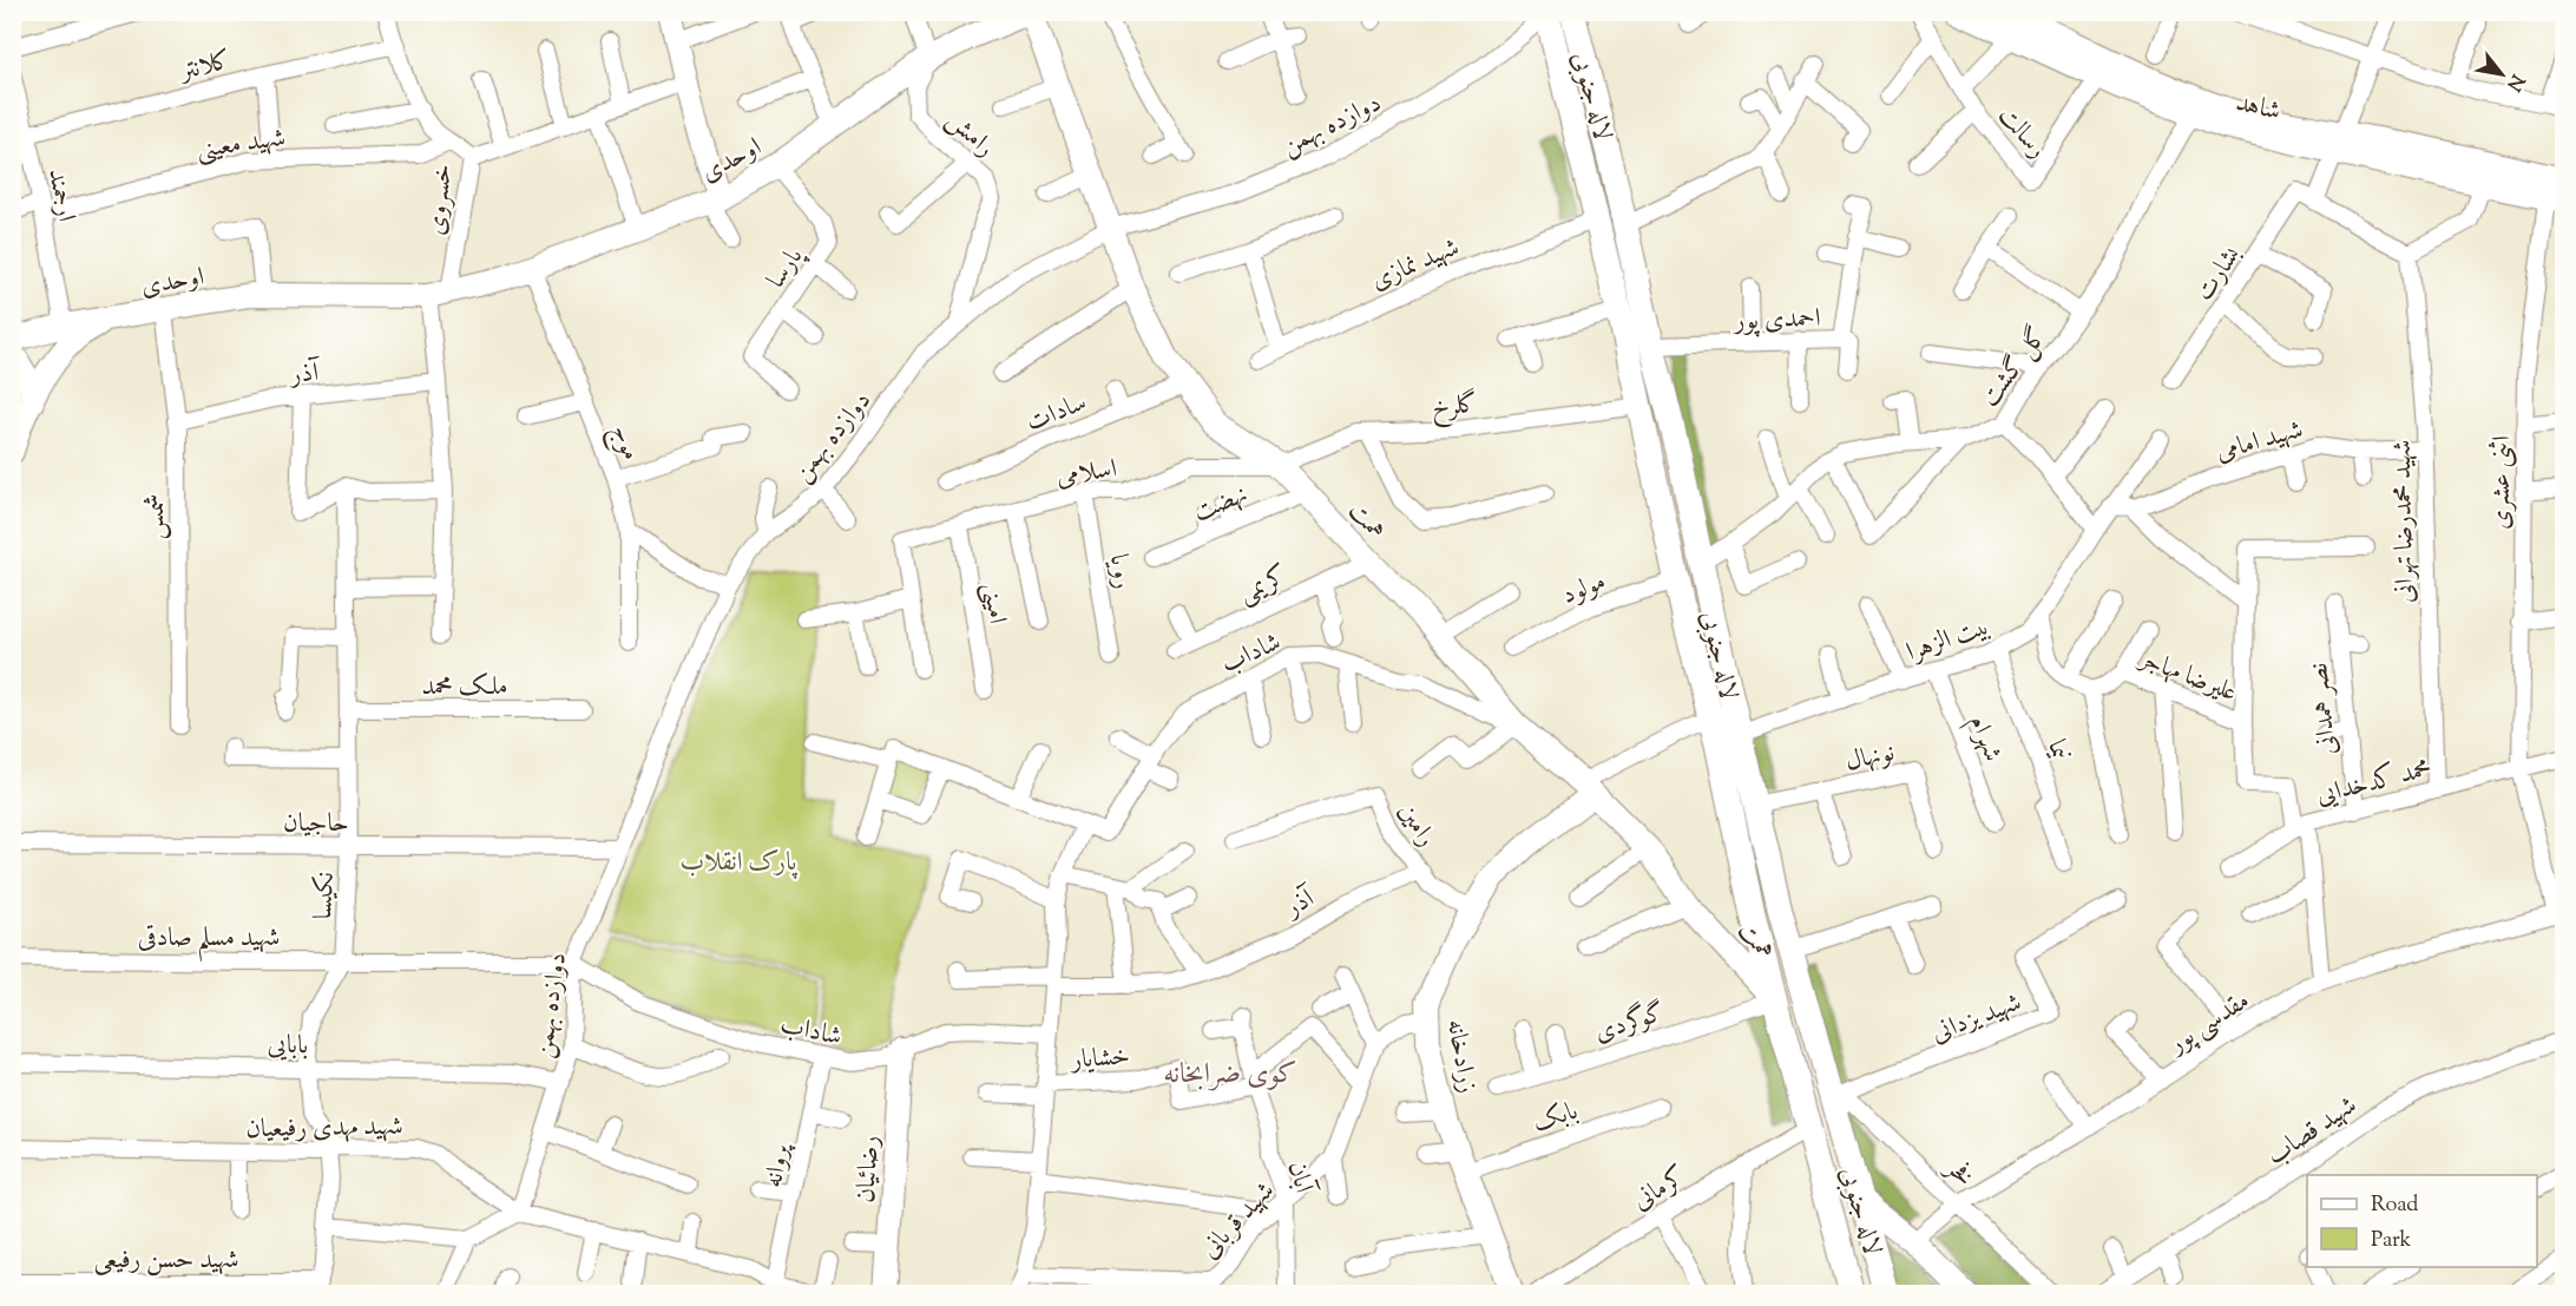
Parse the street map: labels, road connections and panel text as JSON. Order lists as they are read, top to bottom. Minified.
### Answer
{"streets":{"main road":["لاله جنوبی","شاهد","اوحدی","همت","زرادخانه","رضائیان"],"street":["کلانتر","دوازده بهمن","رسالت","رامش","شهید معینی","ارجمند","خسروی","شهید نمازی","پارسا","بشارت","احمدی پور","گل گشت","آذر","گلرخ","سادات","شهید امامی","موج","اسلامی","اثنی عشری","نهضت","شمس","شهید محمدرضا تهرانی","رویا","کریمی","مولود","امینی","بیت الزهرا","شاداب","علیرضا مهاجر","ملک محمد","نصر همدانی","شهرام","نیما","نونهال","محمد کدخدایی","حاجیان","رامین","نکیسا","شهید مسلم صادقی","شهید یزدانی","گوگردی","مقدسی پور","بابایی","خشایار","بابک","شهید مهدی رفیعیان","شهید قصاب","پروانه","فخر","آبان","کرمانی","شهید قربانی","شهید حسن رفیعی"]},"crossings":[["کلانتر","ارجمند"],["کلانتر","خسروی"],["لاله جنوبی","دوازده بهمن"],["لاله جنوبی","شهید نمازی"],["لاله جنوبی","احمدی پور"],["لاله جنوبی","گل گشت"],["لاله جنوبی","گلرخ"],["لاله جنوبی","همت"],["لاله جنوبی","مولود"],["لاله جنوبی","بیت الزهرا"],["لاله جنوبی","نونهال"],["لاله جنوبی","شهید یزدانی"],["لاله جنوبی","گوگردی"],["لاله جنوبی","فخر"],["لاله جنوبی","کرمانی"],["شاهد","رسالت"],["شاهد","گل گشت"],["شاهد","اثنی عشری"],["دوازده بهمن","رامش"],["دوازده بهمن","همت"],["دوازده بهمن","شاداب"],["دوازده بهمن","حاجیان"],["دوازده بهمن","شهید مسلم صادقی"],["دوازده بهمن","بابایی"],["دوازده بهمن","شهید مهدی رفیعیان"],["رامش","اوحدی"],["شهید معینی","ارجمند"],["شهید معینی","خسروی"],["اوحدی","ارجمند"],["اوحدی","خسروی"],["اوحدی","پارسا"],["اوحدی","موج"],["اوحدی","شمس"],["اوحدی","همت"],["آذر","شمس"],["آذر","رامین"],["گلرخ","اسلامی"],["گلرخ","همت"],["سادات","همت"],["شهید امامی","شهید محمدرضا تهرانی"],["شهید امامی","بیت الزهرا"],["اسلامی","همت"],["اسلامی","رویا"],["اسلامی","امینی"],["اثنی عشری","محمد کدخدایی"],["اثنی عشری","مقدسی پور"],["نهضت","همت"],["همت","کریمی"],["همت","شاداب"],["همت","گوگردی"],["همت","زرادخانه"],["شهید محمدرضا تهرانی","محمد کدخدایی"],["بیت الزهرا","شهرام"],["بیت الزهرا","نیما"],["شاداب","شهید مسلم صادقی"],["شاداب","پروانه"],["شاداب","رضائیان"],["ملک محمد","نکیسا"],["نصر همدانی","محمد کدخدایی"],["محمد کدخدایی","مقدسی پور"],["حاجیان","نکیسا"],["رامین","زرادخانه"],["نکیسا","شهید مسلم صادقی"],["نکیسا","بابایی"],["نکیسا","شهید مهدی رفیعیان"],["نکیسا","شهید حسن رفیعی"],["شهید یزدانی","فخر"],["مقدسی پور","فخر"],["خشایار","آبان"],["زرادخانه","بابک"],["شهید مهدی رفیعیان","پروانه"],["آبان","شهید قربانی"]],"districts":["کوی ضرابخانه"],"parks":["پارک انقلاب"],"legend":["Road","Park"],"north":"bottom right"}
